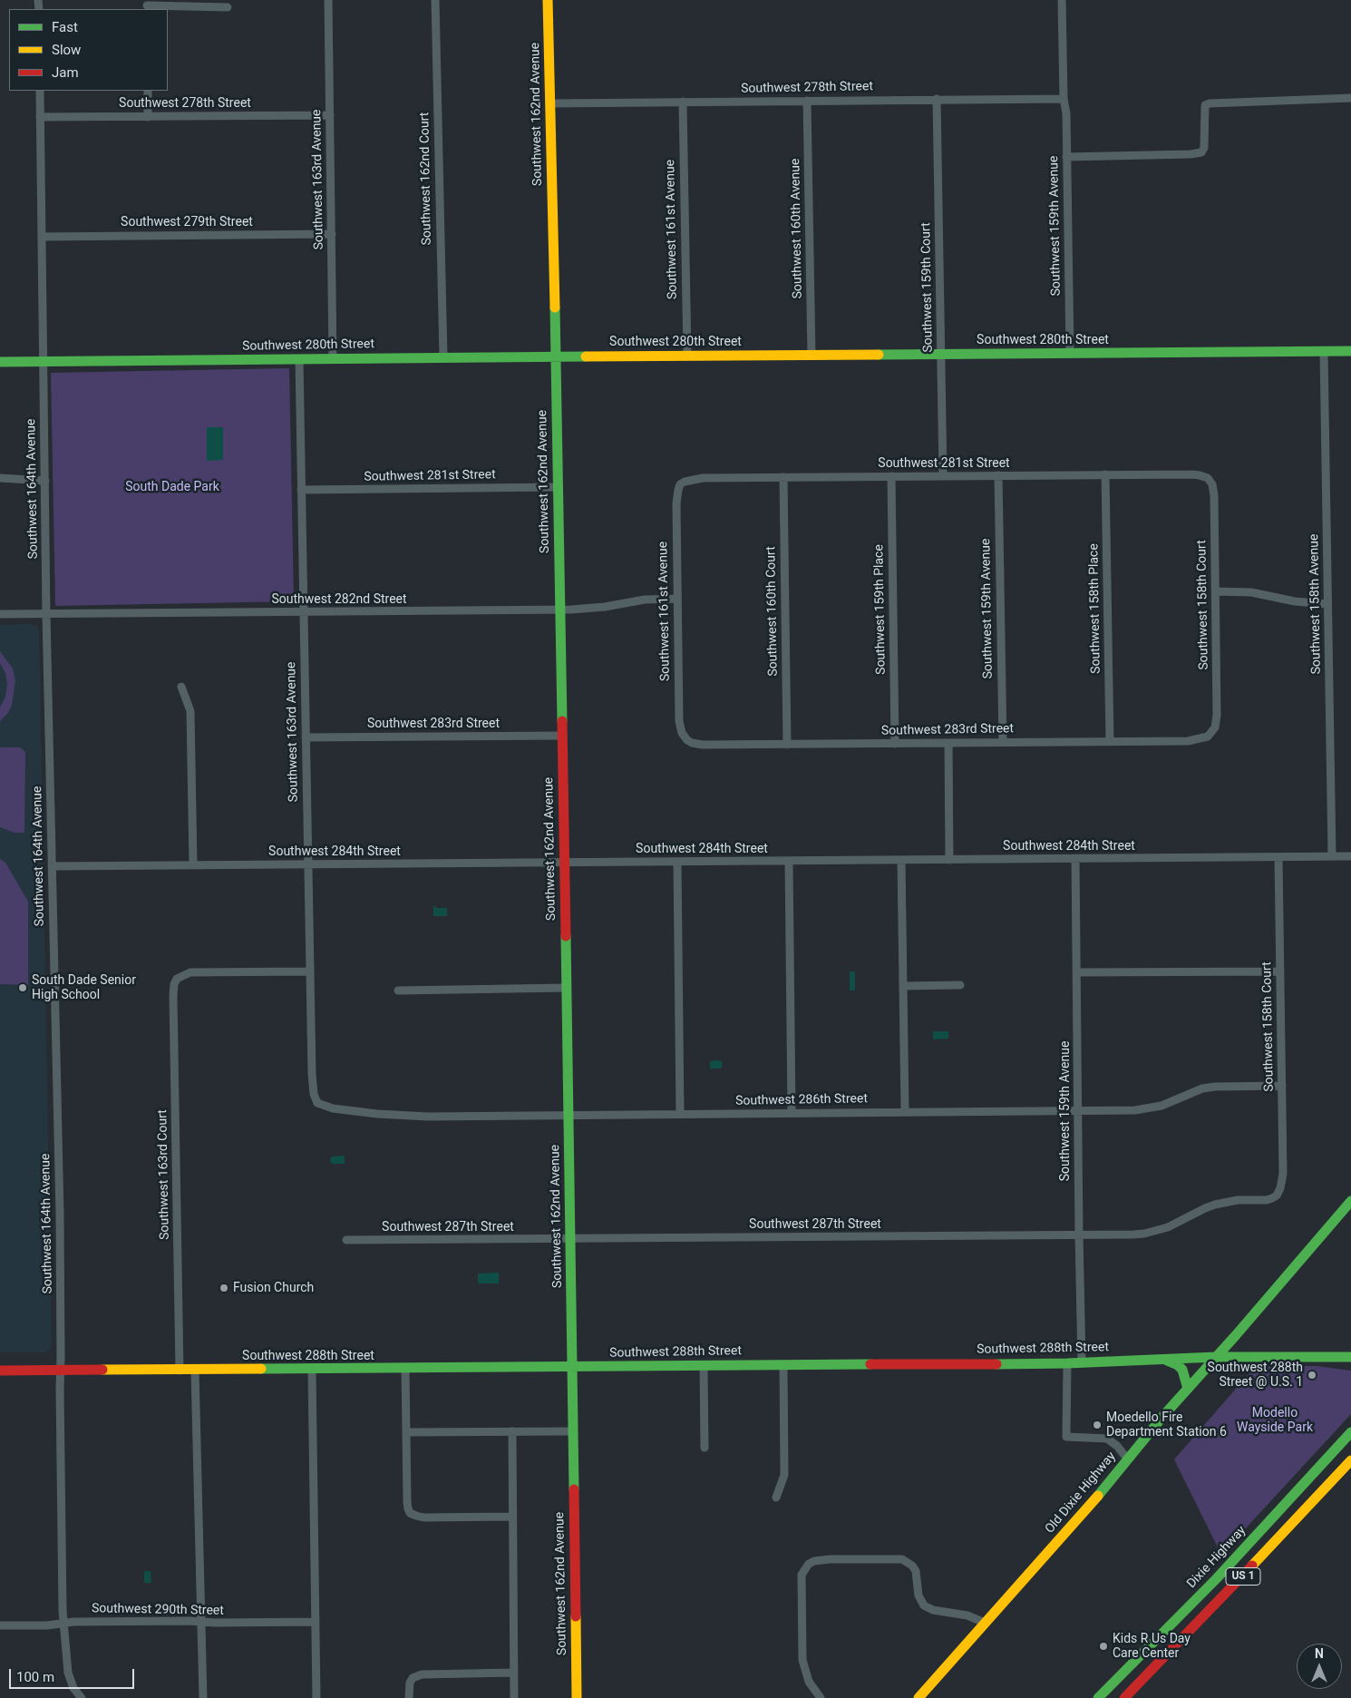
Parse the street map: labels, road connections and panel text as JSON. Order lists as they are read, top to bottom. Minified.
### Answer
{"streets":{"main road":["Southwest 162nd Avenue","Southwest 280th Street","Southwest 288th Street","Old Dixie Highway","Dixie Highway","US 1"],"street":["Southwest 278th Street","Southwest 162nd Court","Southwest 163rd Avenue","Southwest 279th Street","Southwest 159th Avenue","Southwest 160th Avenue","Southwest 161st Avenue","Southwest 159th Court","Southwest 281st Street","Southwest 164th Avenue","Southwest 282nd Street","Southwest 158th Avenue","Southwest 158th Court","Southwest 158th Place","Southwest 159th Place","Southwest 160th Court","Southwest 283rd Street","Southwest 284th Street","Southwest 286th Street","Southwest 163rd Court","Southwest 287th Street","Southwest 290th Street"]},"crossings":[["Southwest 278th Street","Southwest 162nd Avenue"],["Southwest 278th Street","Southwest 163rd Avenue"],["Southwest 278th Street","Southwest 159th Avenue"],["Southwest 278th Street","Southwest 160th Avenue"],["Southwest 278th Street","Southwest 161st Avenue"],["Southwest 278th Street","Southwest 159th Court"],["Southwest 278th Street","Southwest 164th Avenue"],["Southwest 162nd Avenue","Southwest 280th Street"],["Southwest 162nd Avenue","Southwest 281st Street"],["Southwest 162nd Avenue","Southwest 282nd Street"],["Southwest 162nd Avenue","Southwest 283rd Street"],["Southwest 162nd Avenue","Southwest 284th Street"],["Southwest 162nd Avenue","Southwest 286th Street"],["Southwest 162nd Avenue","Southwest 287th Street"],["Southwest 162nd Avenue","Southwest 288th Street"],["Southwest 162nd Court","Southwest 280th Street"],["Southwest 163rd Avenue","Southwest 279th Street"],["Southwest 163rd Avenue","Southwest 280th Street"],["Southwest 163rd Avenue","Southwest 281st Street"],["Southwest 163rd Avenue","Southwest 282nd Street"],["Southwest 163rd Avenue","Southwest 283rd Street"],["Southwest 163rd Avenue","Southwest 284th Street"],["Southwest 163rd Avenue","Southwest 286th Street"],["Southwest 163rd Avenue","Southwest 163rd Court"],["Southwest 279th Street","Southwest 164th Avenue"],["Southwest 159th Avenue","Southwest 280th Street"],["Southwest 159th Avenue","Southwest 281st Street"],["Southwest 159th Avenue","Southwest 283rd Street"],["Southwest 159th Avenue","Southwest 284th Street"],["Southwest 159th Avenue","Southwest 286th Street"],["Southwest 159th Avenue","Southwest 287th Street"],["Southwest 159th Avenue","Southwest 288th Street"],["Southwest 160th Avenue","Southwest 280th Street"],["Southwest 161st Avenue","Southwest 280th Street"],["Southwest 161st Avenue","Southwest 281st Street"],["Southwest 161st Avenue","Southwest 282nd Street"],["Southwest 161st Avenue","Southwest 283rd Street"],["Southwest 159th Court","Southwest 280th Street"],["Southwest 159th Court","Southwest 281st Street"],["Southwest 280th Street","Southwest 164th Avenue"],["Southwest 280th Street","Southwest 158th Avenue"],["Southwest 281st Street","Southwest 158th Court"],["Southwest 281st Street","Southwest 158th Place"],["Southwest 281st Street","Southwest 159th Place"],["Southwest 281st Street","Southwest 160th Court"],["Southwest 164th Avenue","Southwest 282nd Street"],["Southwest 164th Avenue","Southwest 284th Street"],["Southwest 164th Avenue","Southwest 288th Street"],["Southwest 164th Avenue","Southwest 290th Street"],["Southwest 158th Avenue","Southwest 284th Street"],["Southwest 158th Court","Southwest 283rd Street"],["Southwest 158th Court","Southwest 284th Street"],["Southwest 158th Court","Southwest 286th Street"],["Southwest 158th Court","Southwest 287th Street"],["Southwest 158th Place","Southwest 283rd Street"],["Southwest 159th Place","Southwest 283rd Street"],["Southwest 160th Court","Southwest 283rd Street"],["Southwest 163rd Court","Southwest 288th Street"],["Southwest 288th Street","Old Dixie Highway"]],"parks":["South Dade Park","Modello Wayside Park"],"places":["South Dade Senior High School","Fusion Church","Southwest 288th Street @ U.S. 1","Moedello Fire Department Station 6","Kids R Us Day Care Center"],"legend":["Fast","Slow","Jam"],"scale_bar":"100 m","north":"top"}
